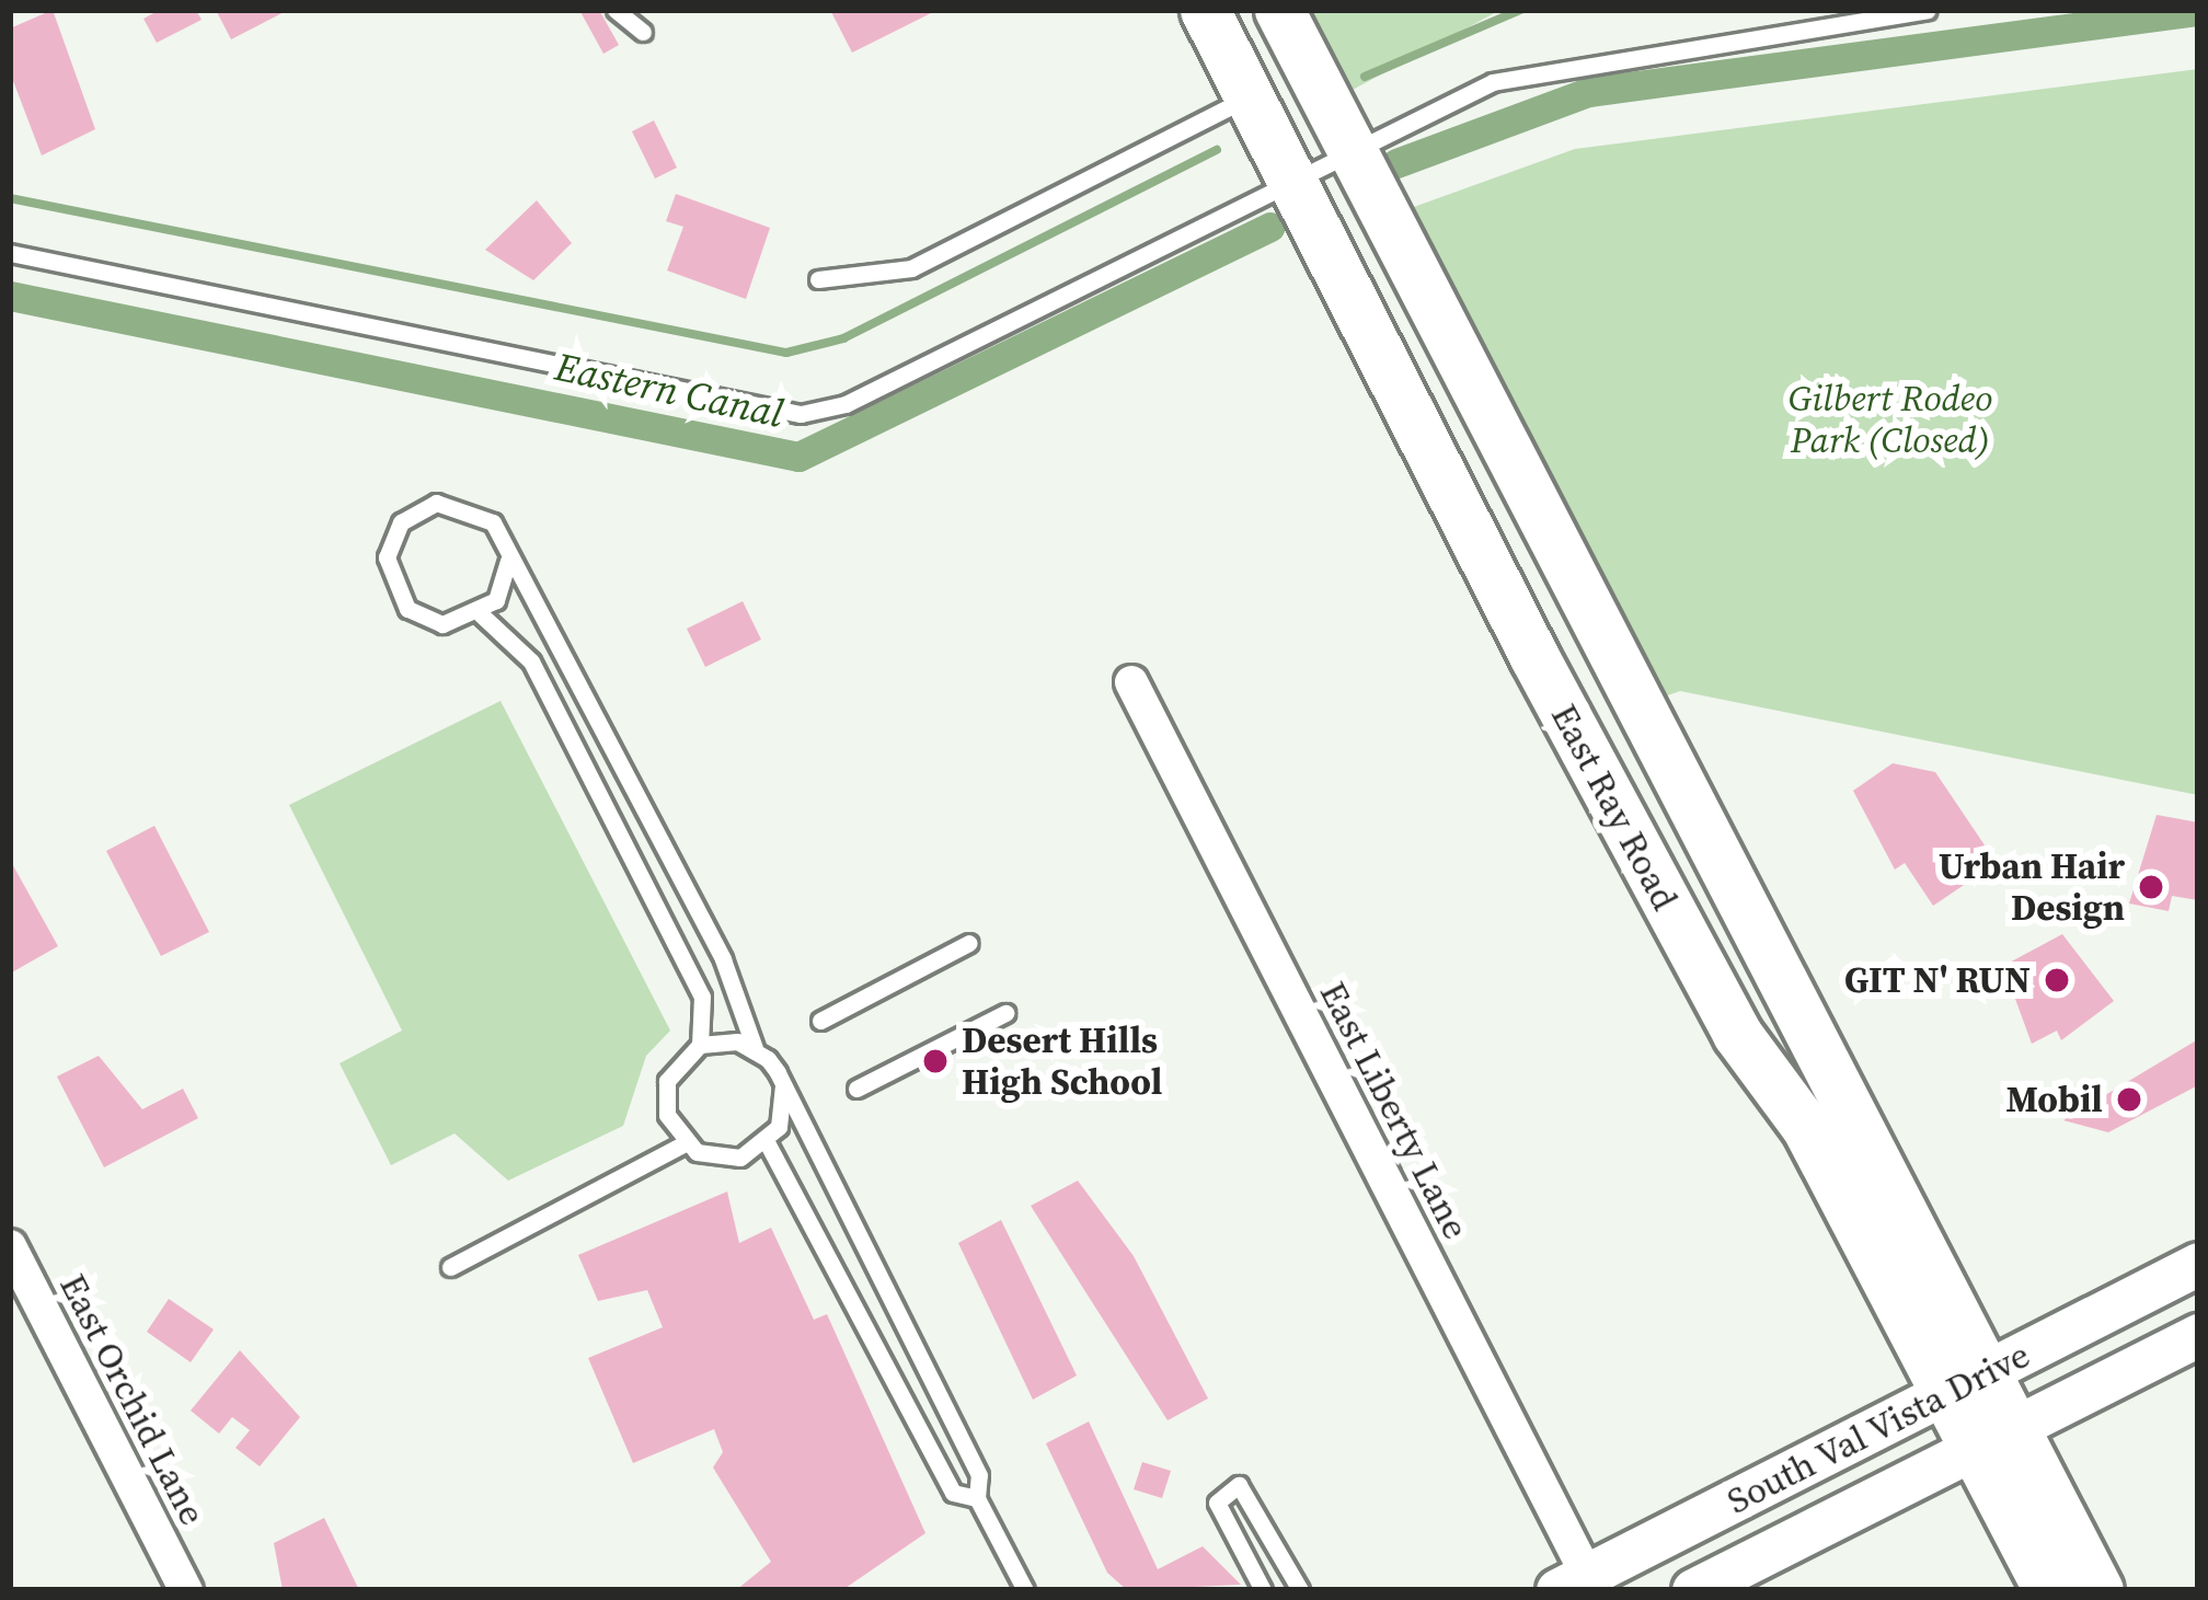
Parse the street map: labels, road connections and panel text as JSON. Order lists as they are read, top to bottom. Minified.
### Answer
{"streets":{"main road":["East Ray Road","South Val Vista Drive"],"street":["East Liberty Lane","East Orchid Lane"]},"crossings":[["East Ray Road","South Val Vista Drive"],["East Liberty Lane","South Val Vista Drive"]],"water":["Eastern Canal"],"parks":["Gilbert Rodeo Park (Closed)"],"places":["Urban Hair Design","GIT N' RUN","Desert Hills High School","Mobil"]}
